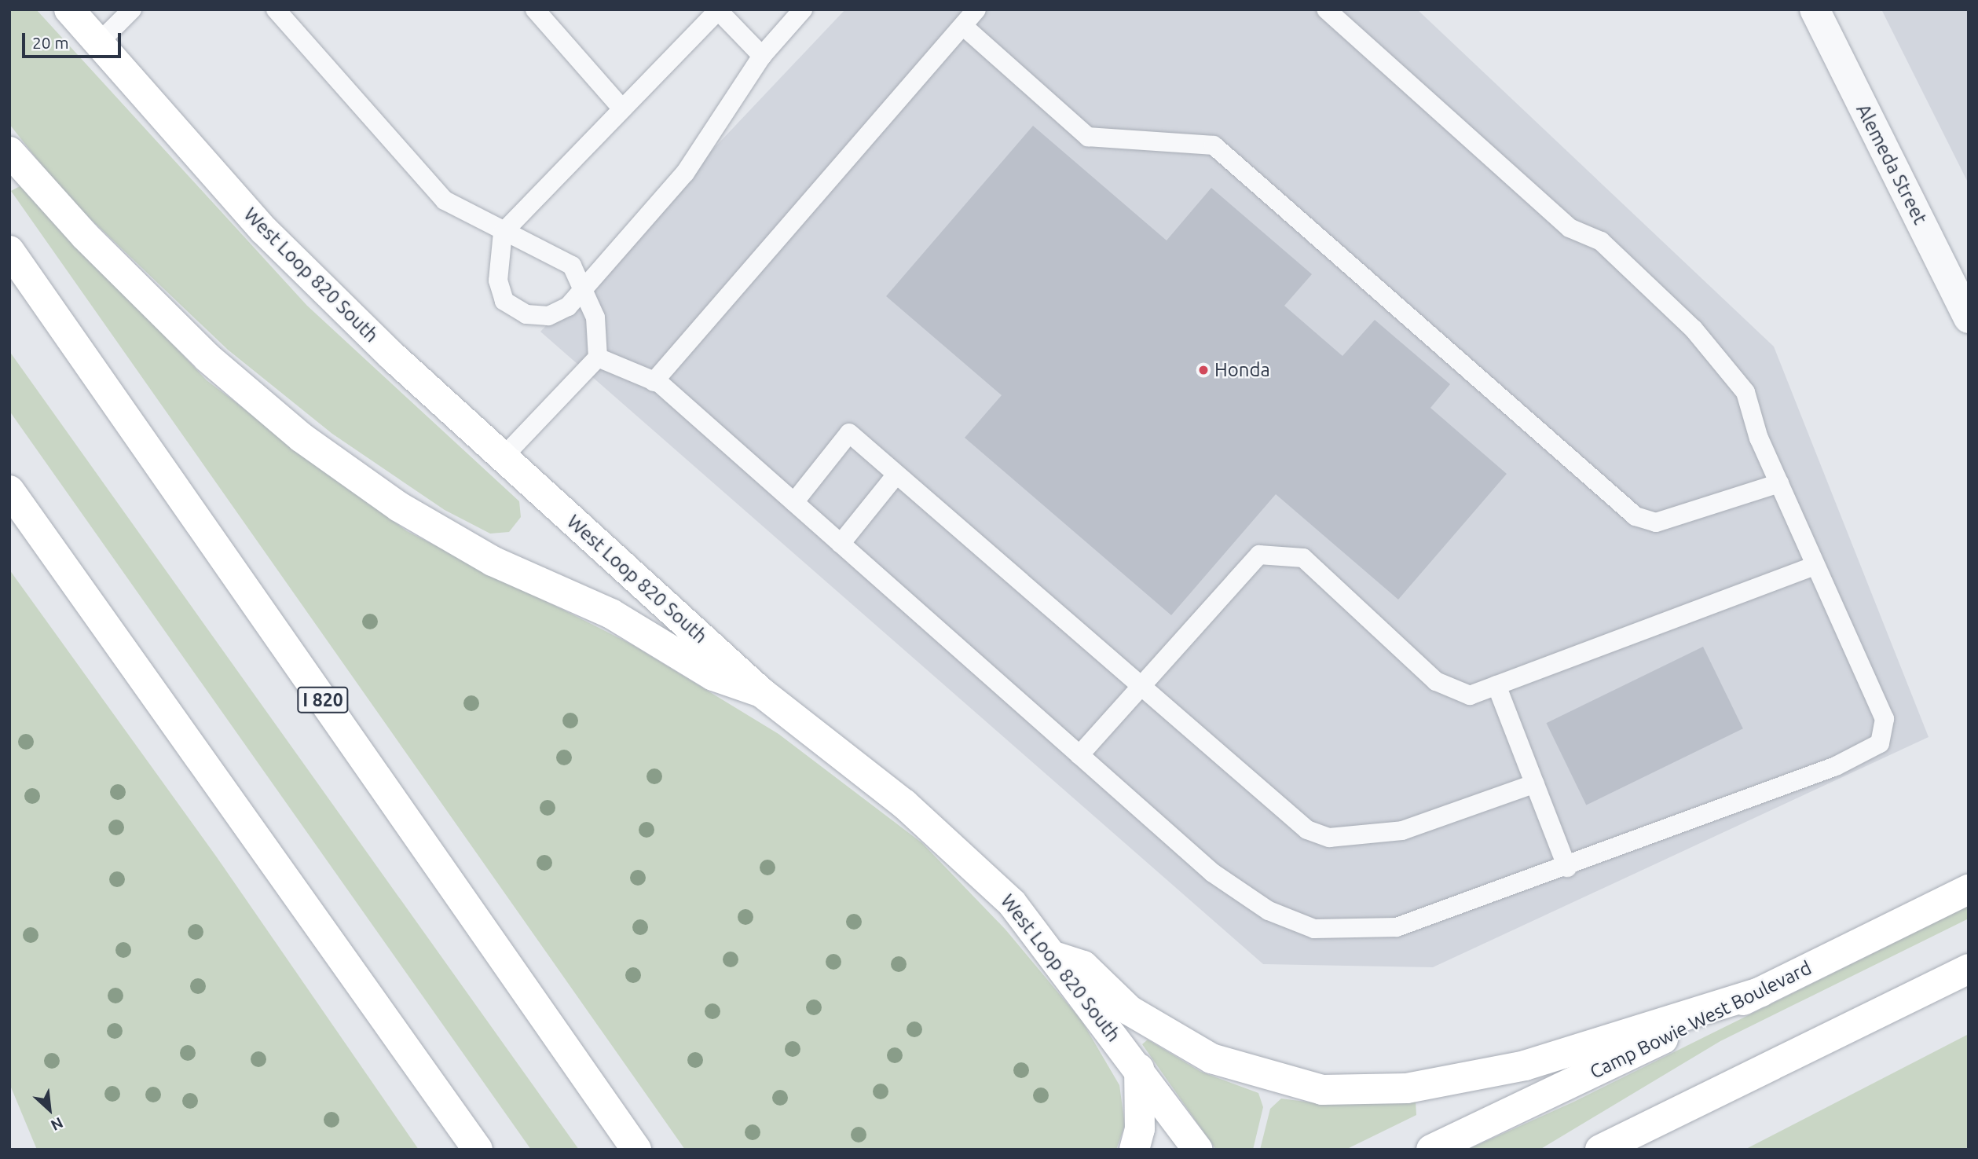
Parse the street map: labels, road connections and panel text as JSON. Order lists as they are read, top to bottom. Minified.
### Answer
{"streets":{"main road":["West Loop 820 South","I 820","Camp Bowie West Boulevard"],"street":["Alemeda Street"]},"places":["Honda"],"scale_bar":"20 m","north":"bottom right"}
